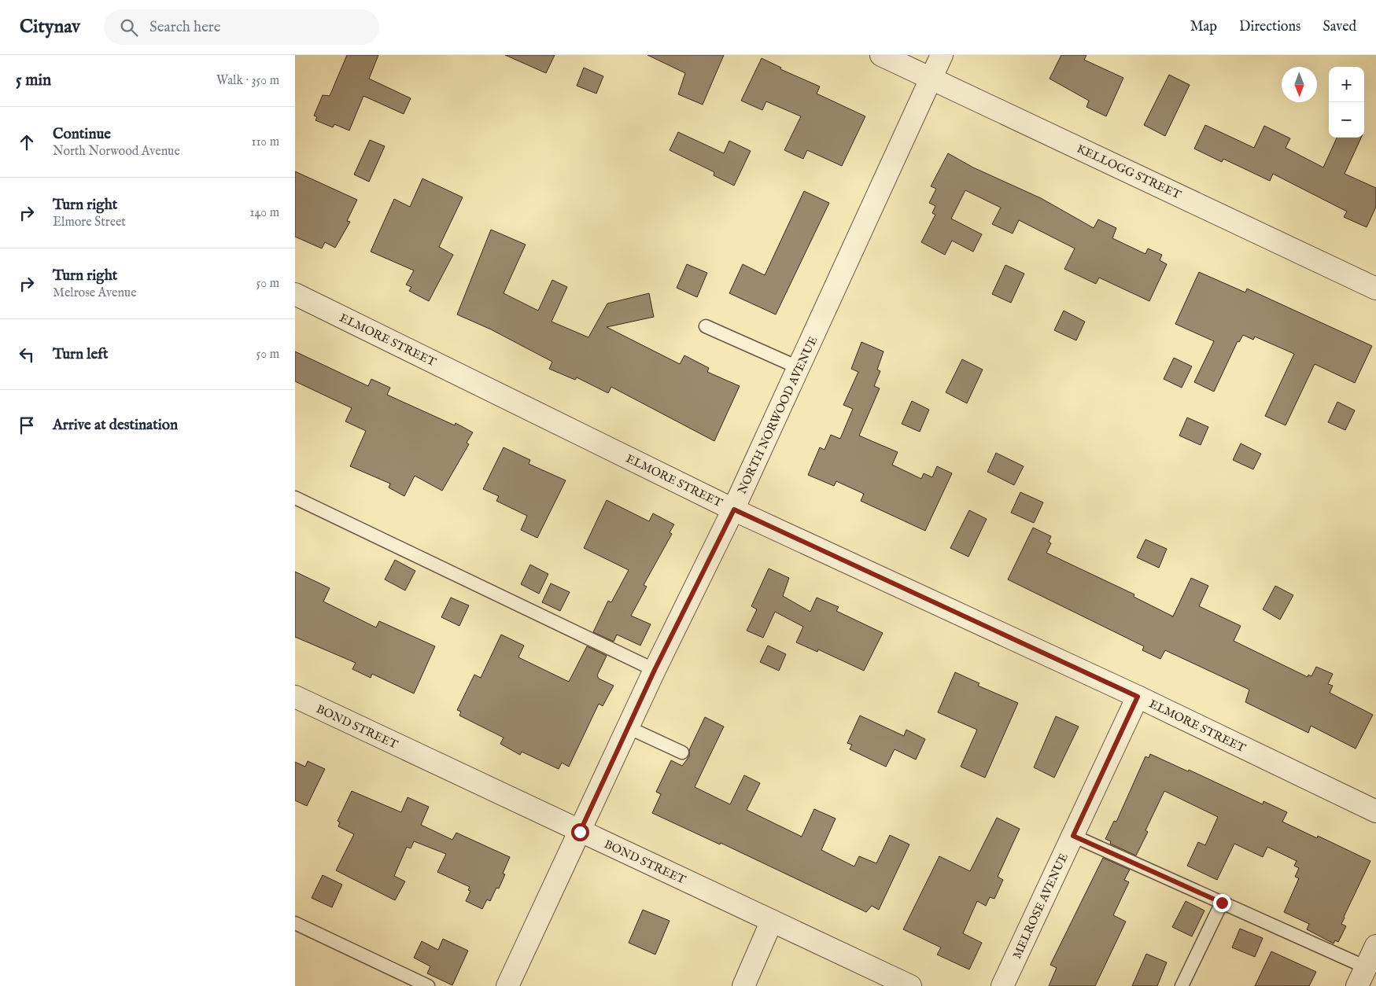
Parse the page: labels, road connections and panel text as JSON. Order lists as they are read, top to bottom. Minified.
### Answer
{"streets":{"street":["KELLOGG STREET","ELMORE STREET","NORTH NORWOOD AVENUE","BOND STREET","MELROSE AVENUE"]},"crossings":[["KELLOGG STREET","NORTH NORWOOD AVENUE"],["ELMORE STREET","NORTH NORWOOD AVENUE"],["ELMORE STREET","MELROSE AVENUE"],["NORTH NORWOOD AVENUE","BOND STREET"]],"north":"bottom","page":{"header":"Citynav","search":"Search here","nav":["Map","Directions","Saved"],"heading":["5 min","Walk · 350 m"],"map_buttons":["+","−"],"list":[["Continue","North Norwood Avenue","110 m"],["Turn right","Elmore Street","140 m"],["Turn right","Melrose Avenue","50 m"],["Turn left","50 m"],"Arrive at destination"]}}
